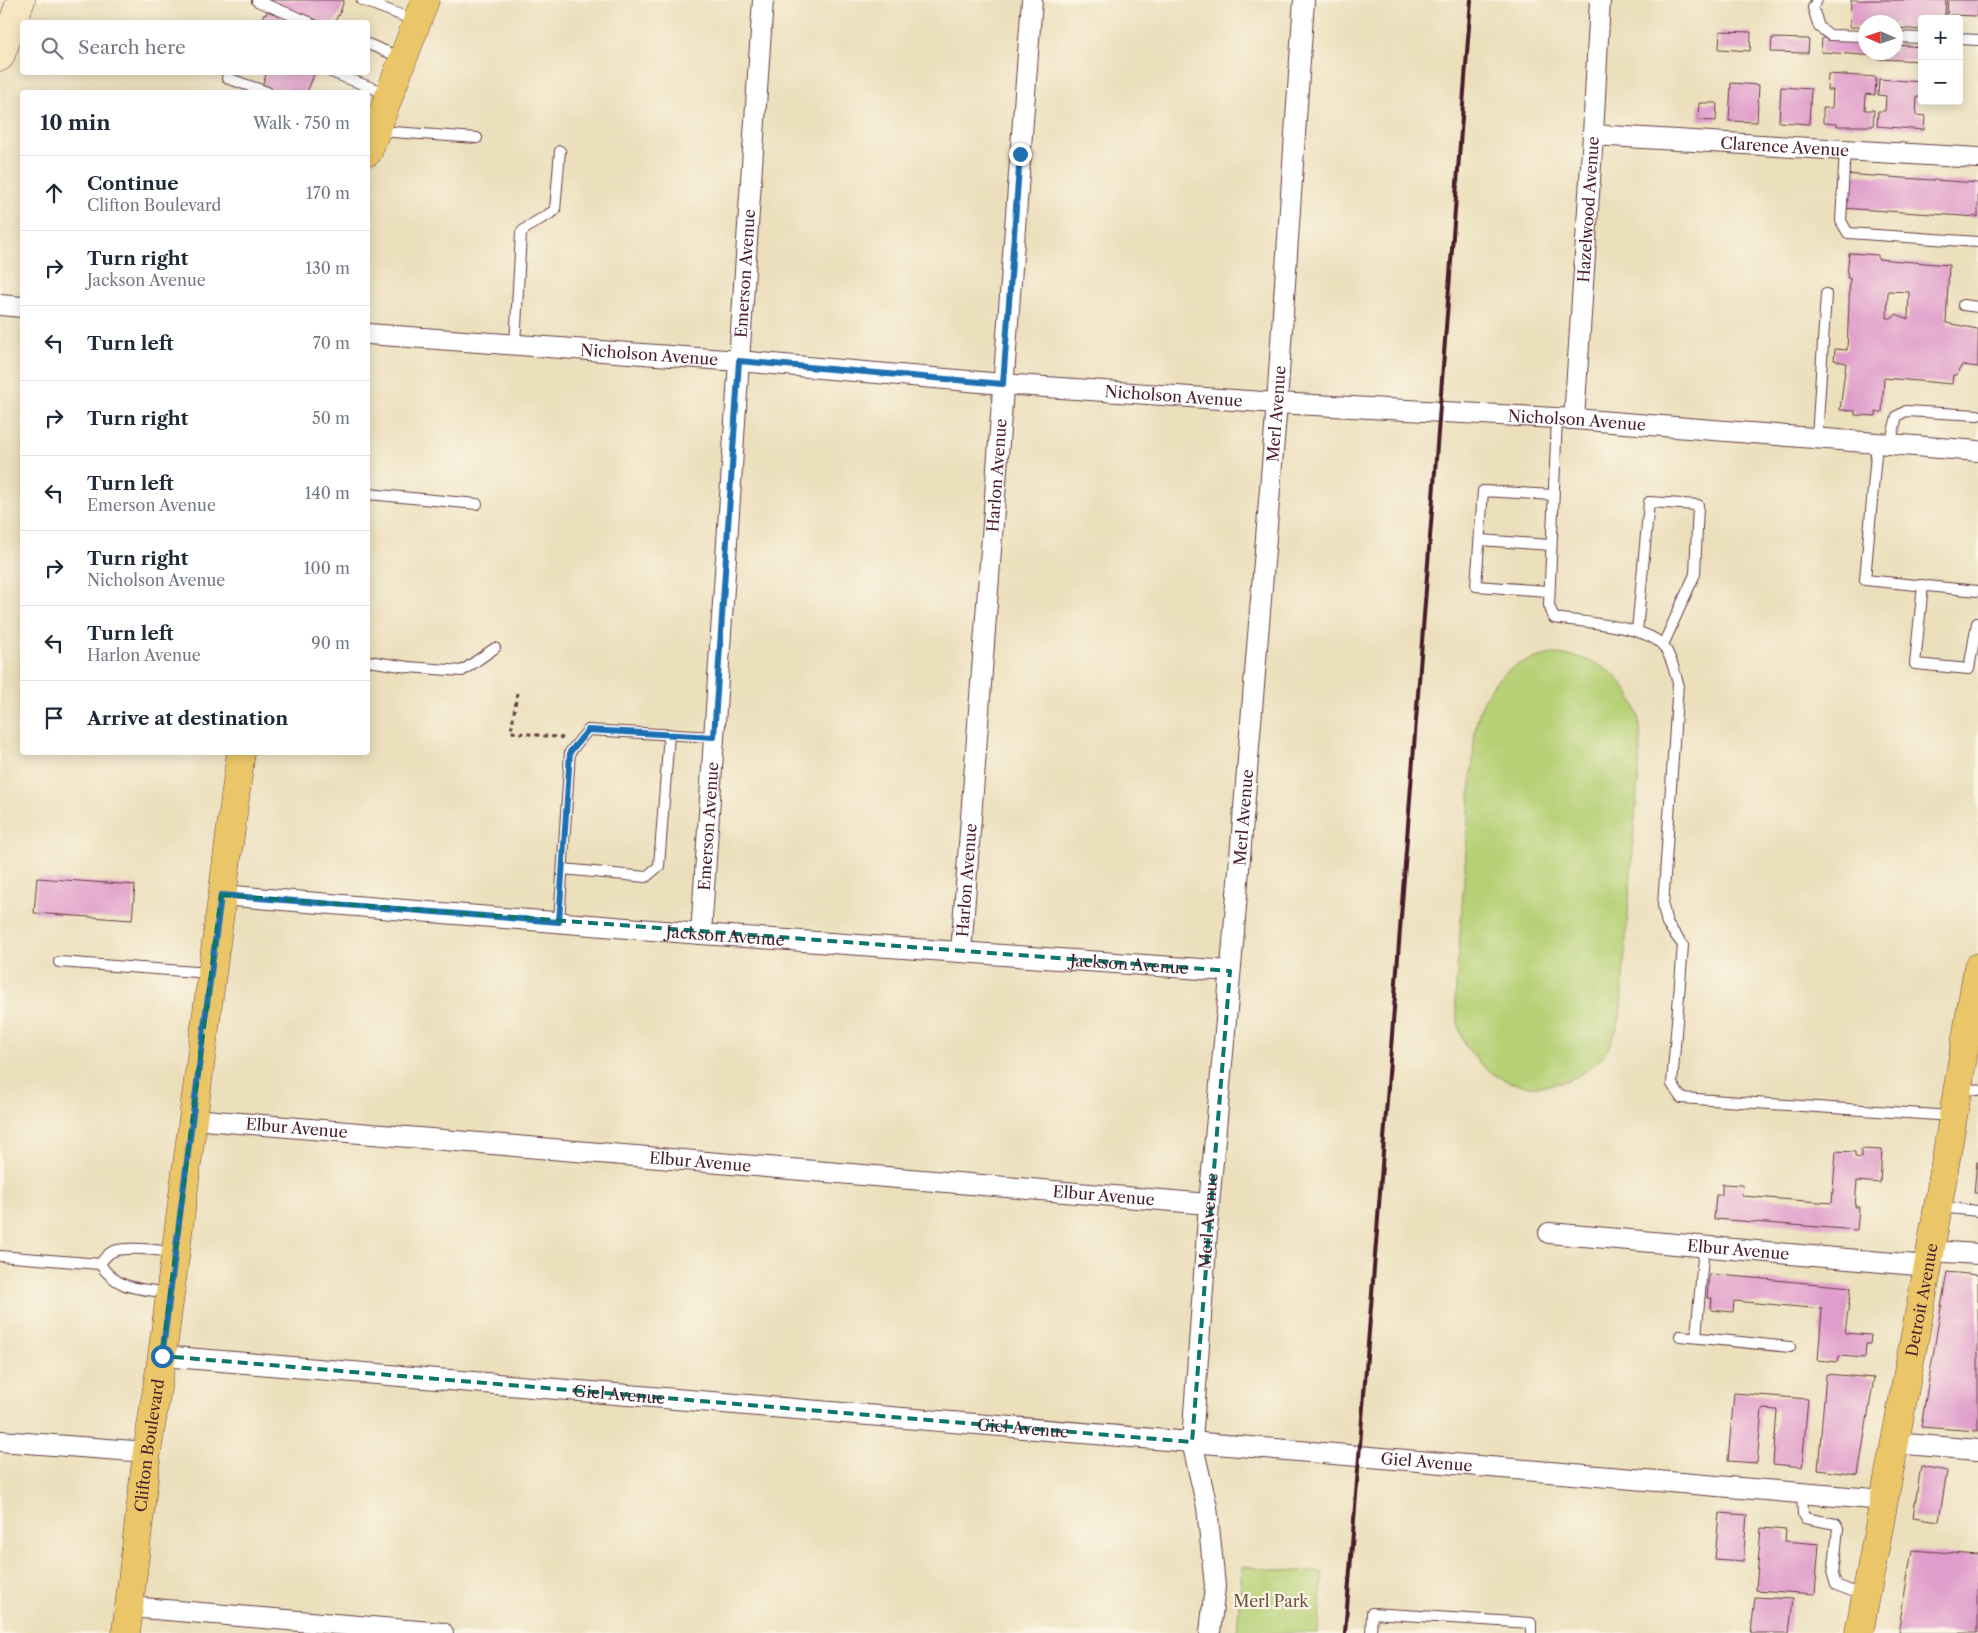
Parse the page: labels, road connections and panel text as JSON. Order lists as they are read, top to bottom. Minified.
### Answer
{"streets":{"main road":["Detroit Avenue","Clifton Boulevard"],"street":["Clarence Avenue","Hazelwood Avenue","Emerson Avenue","Nicholson Avenue","Merl Avenue","Harlon Avenue","Jackson Avenue","Elbur Avenue","Giel Avenue"]},"crossings":[["Clarence Avenue","Hazelwood Avenue"],["Hazelwood Avenue","Nicholson Avenue"],["Emerson Avenue","Nicholson Avenue"],["Emerson Avenue","Jackson Avenue"],["Nicholson Avenue","Merl Avenue"],["Nicholson Avenue","Harlon Avenue"],["Merl Avenue","Jackson Avenue"],["Merl Avenue","Elbur Avenue"],["Merl Avenue","Giel Avenue"],["Harlon Avenue","Jackson Avenue"],["Jackson Avenue","Clifton Boulevard"],["Elbur Avenue","Detroit Avenue"],["Elbur Avenue","Clifton Boulevard"],["Detroit Avenue","Giel Avenue"],["Giel Avenue","Clifton Boulevard"]],"parks":["Merl Park"],"north":"left","page":{"map_buttons":["+","−"],"search":"Search here","heading":["10 min","Walk · 750 m"],"list":[["Continue","Clifton Boulevard","170 m"],["Turn right","Jackson Avenue","130 m"],["Turn left","70 m"],["Turn right","50 m"],["Turn left","Emerson Avenue","140 m"],["Turn right","Nicholson Avenue","100 m"],["Turn left","Harlon Avenue","90 m"],"Arrive at destination"]}}
